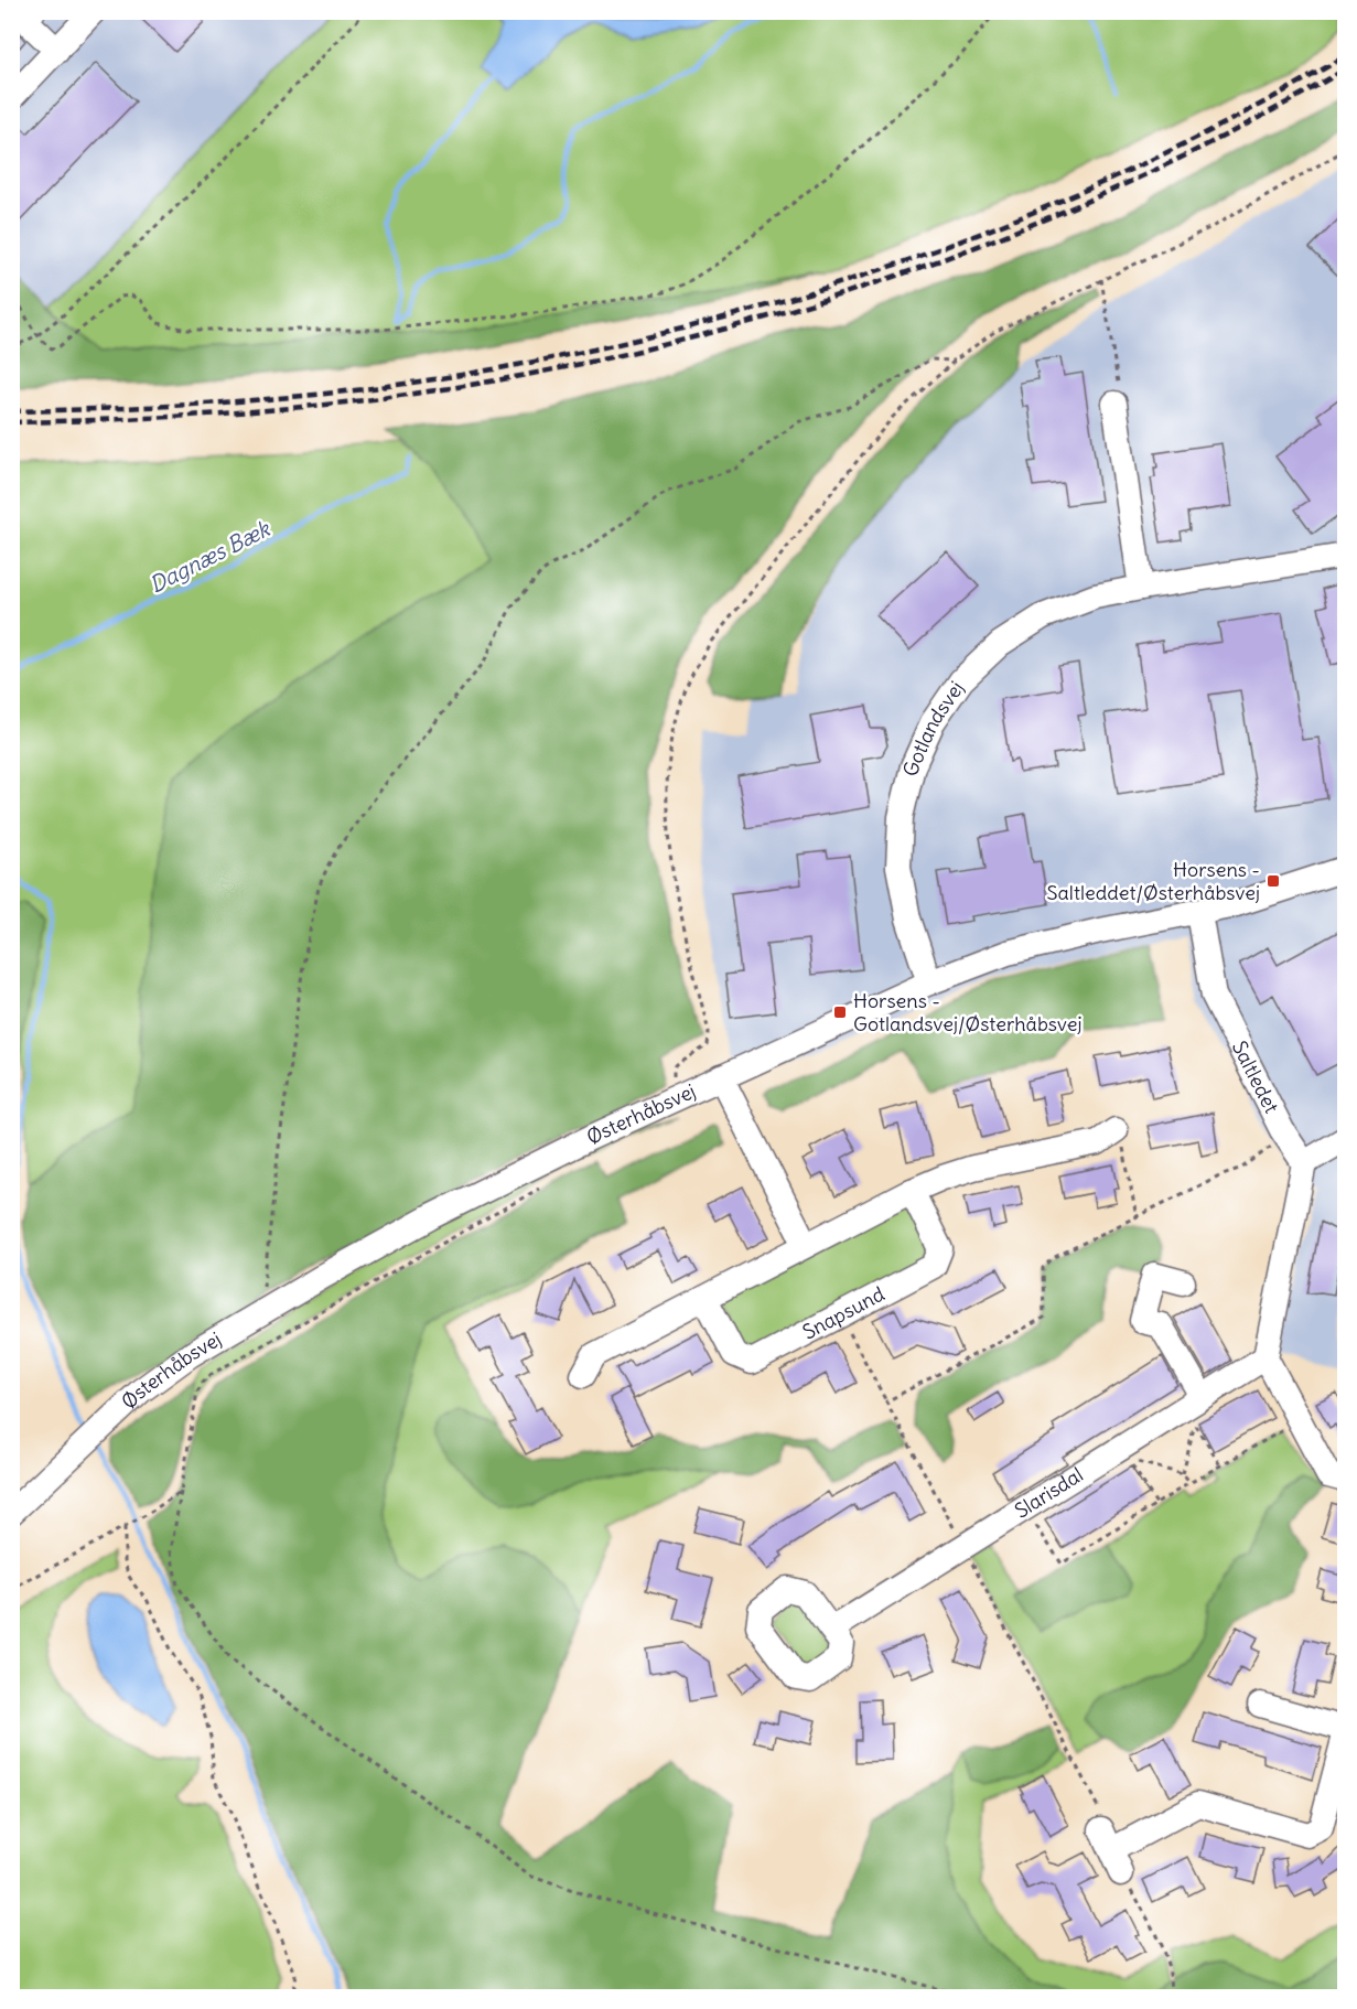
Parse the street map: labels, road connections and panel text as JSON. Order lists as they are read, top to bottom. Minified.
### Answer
{"streets":{"street":["Gotlandsvej","Saltledet","Østerhåbsvej","Snapsund","Slarisdal"]},"crossings":[["Gotlandsvej","Østerhåbsvej"],["Saltledet","Østerhåbsvej"]],"water":["Dagnæs Bæk"],"places":{"transit":["Horsens - Saltleddet/Østerhåbsvej","Horsens - Gotlandsvej/Østerhåbsvej"]}}
